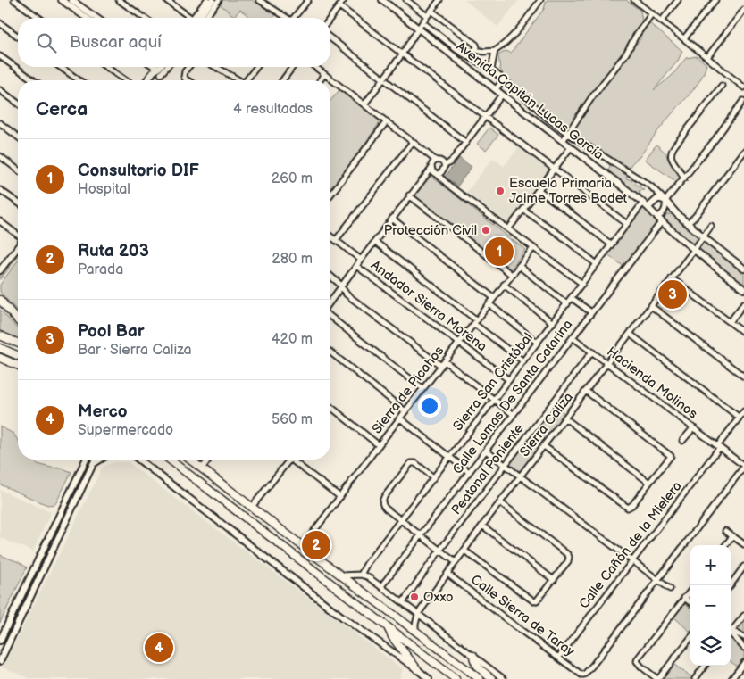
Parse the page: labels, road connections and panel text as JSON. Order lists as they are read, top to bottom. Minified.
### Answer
{"streets":{"street":["Avenida Capitán Lucas García","Andador Sierra Morena","Sierra San Cristóbal","Hacienda Molinos","Sierra de Picahos","Calle Lomas De Santa Catarina","Sierra Caliza","Peatonal Poniente","Calle Cañón de la Mielera","Calle Sierra de Taray"]},"crossings":[["Avenida Capitán Lucas García","Sierra San Cristóbal"],["Avenida Capitán Lucas García","Calle Lomas De Santa Catarina"],["Avenida Capitán Lucas García","Sierra Caliza"],["Andador Sierra Morena","Sierra San Cristóbal"],["Andador Sierra Morena","Sierra de Picahos"],["Hacienda Molinos","Calle Lomas De Santa Catarina"],["Hacienda Molinos","Sierra Caliza"],["Hacienda Molinos","Peatonal Poniente"],["Hacienda Molinos","Calle Cañón de la Mielera"],["Sierra Caliza","Calle Sierra de Taray"],["Calle Cañón de la Mielera","Calle Sierra de Taray"]],"places":["Escuela Primaria Jaime Torres Bodet","Protección Civil","Oxxo"],"page":{"search":"Buscar aquí","heading":["Cerca","4 resultados"],"list":[{"mark":"1","name":"Consultorio DIF","note":"Hospital","value":"260 m"},{"mark":"2","name":"Ruta 203","note":"Parada","value":"280 m"},{"mark":"3","name":"Pool Bar","note":"Bar · Sierra Caliza","value":"420 m"},{"mark":"4","name":"Merco","note":"Supermercado","value":"560 m"}],"pins":["1","3","2","4"],"map_buttons":["+","−"]}}
